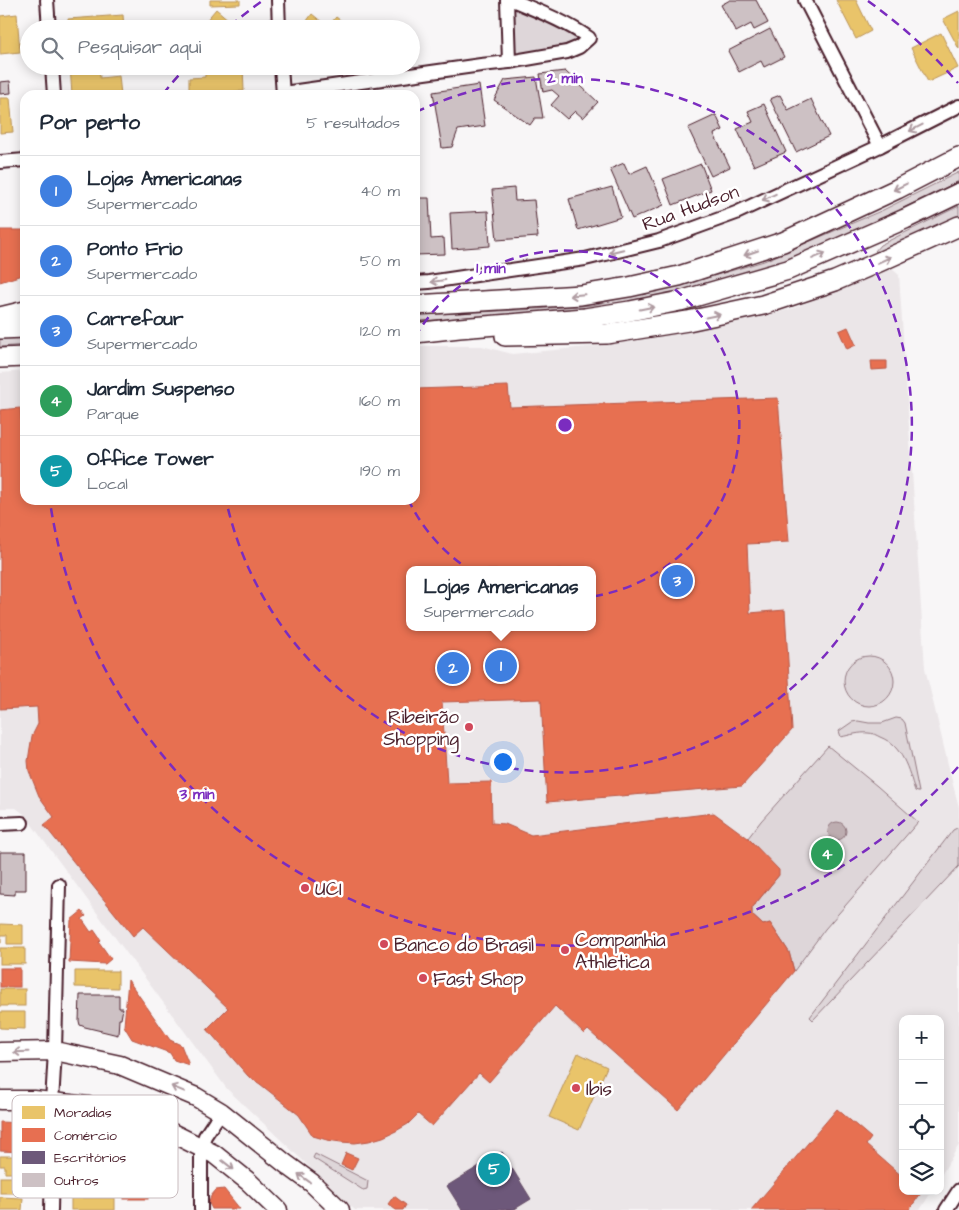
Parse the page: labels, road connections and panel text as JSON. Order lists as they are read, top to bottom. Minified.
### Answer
{"streets":{"street":["Rua Hudson"]},"one_way":["Rua Hudson"],"places":["Ribeirão Shopping","UCI","Banco do Brasil","Companhia Athletica","Fast Shop","Ibis"],"legend":["Moradias","Comércio","Escritórios","Outros"],"page":{"search":"Pesquisar aqui","heading":["Por perto","5 resultados"],"list":[{"mark":"1","name":"Lojas Americanas","note":"Supermercado","value":"40 m"},{"mark":"2","name":"Ponto Frio","note":"Supermercado","value":"50 m"},{"mark":"3","name":"Carrefour","note":"Supermercado","value":"120 m"},{"mark":"4","name":"Jardim Suspenso","note":"Parque","value":"160 m"},{"mark":"5","name":"Office Tower","note":"Local","value":"190 m"}],"pins":["3","1","2","4","5"],"popup":["Lojas Americanas","Supermercado"],"map_buttons":["+","−"]},"rings":["2 min","1 min","3 min"]}
